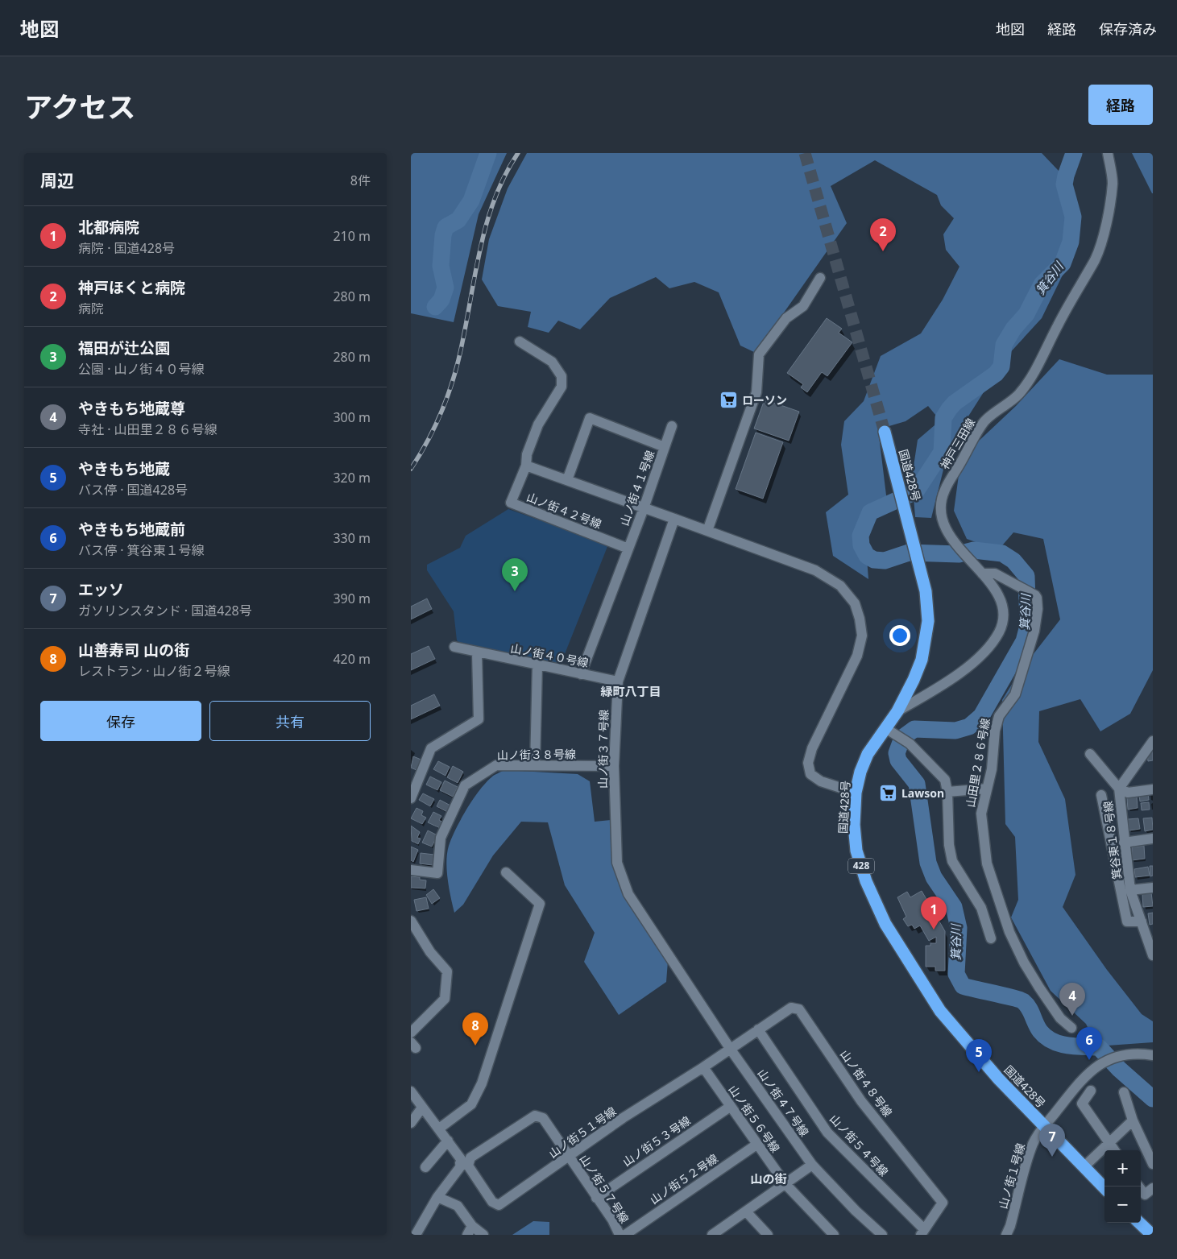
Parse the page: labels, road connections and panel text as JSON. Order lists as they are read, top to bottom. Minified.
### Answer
{"streets":{"highway":["国道428号","428"],"street":["神戸三田線","山ノ街４１号線","山ノ街４２号線","山ノ街４０号線","山ノ街３７号線","山ノ街３８号線","山田里２８６号線","箕谷東１８号線","山ノ街４８号線","山ノ街４７号線","山ノ街５６号線","山ノ街５１号線","山ノ街５３号線","山ノ街５４号線","山ノ街１号線","山ノ街５２号線","山ノ街５７号線"]},"crossings":[["神戸三田線","国道428号"],["神戸三田線","山田里２８６号線"],["国道428号","山ノ街１号線"],["山ノ街４１号線","山ノ街４２号線"],["山ノ街４１号線","山ノ街４０号線"],["山ノ街４０号線","山ノ街３７号線"],["山ノ街３７号線","山ノ街３８号線"],["山ノ街３７号線","山ノ街４７号線"],["山ノ街４８号線","山ノ街４７号線"],["山ノ街４８号線","山ノ街５１号線"],["山ノ街４８号線","山ノ街５４号線"],["山ノ街４７号線","山ノ街５１号線"],["山ノ街５６号線","山ノ街５１号線"],["山ノ街５６号線","山ノ街５３号線"],["山ノ街５６号線","山ノ街５２号線"],["山ノ街５１号線","山ノ街５７号線"],["山ノ街５３号線","山ノ街５７号線"]],"districts":["緑町八丁目","山の街"],"water":["箕谷川"],"places":{"supermarket":["ローソン","Lawson"]},"page":{"header":"地図","nav":["地図","経路","保存済み"],"title":"アクセス","buttons":["経路",["保存","共有"]],"heading":["周辺","8件"],"list":[{"mark":"1","name":"北都病院","note":"病院 · 国道428号","value":"210 m"},{"mark":"2","name":"神戸ほくと病院","note":"病院","value":"280 m"},{"mark":"3","name":"福田が辻公園","note":"公園 · 山ノ街４０号線","value":"280 m"},{"mark":"4","name":"やきもち地蔵尊","note":"寺社 · 山田里２８６号線","value":"300 m"},{"mark":"5","name":"やきもち地蔵","note":"バス停 · 国道428号","value":"320 m"},{"mark":"6","name":"やきもち地蔵前","note":"バス停 · 箕谷東１号線","value":"330 m"},{"mark":"7","name":"エッソ","note":"ガソリンスタンド · 国道428号","value":"390 m"},{"mark":"8","name":"山善寿司 山の街","note":"レストラン · 山ノ街２号線","value":"420 m"}],"pins":["2","3","1","4","8","6","5","7"],"map_buttons":["+","−"]}}
